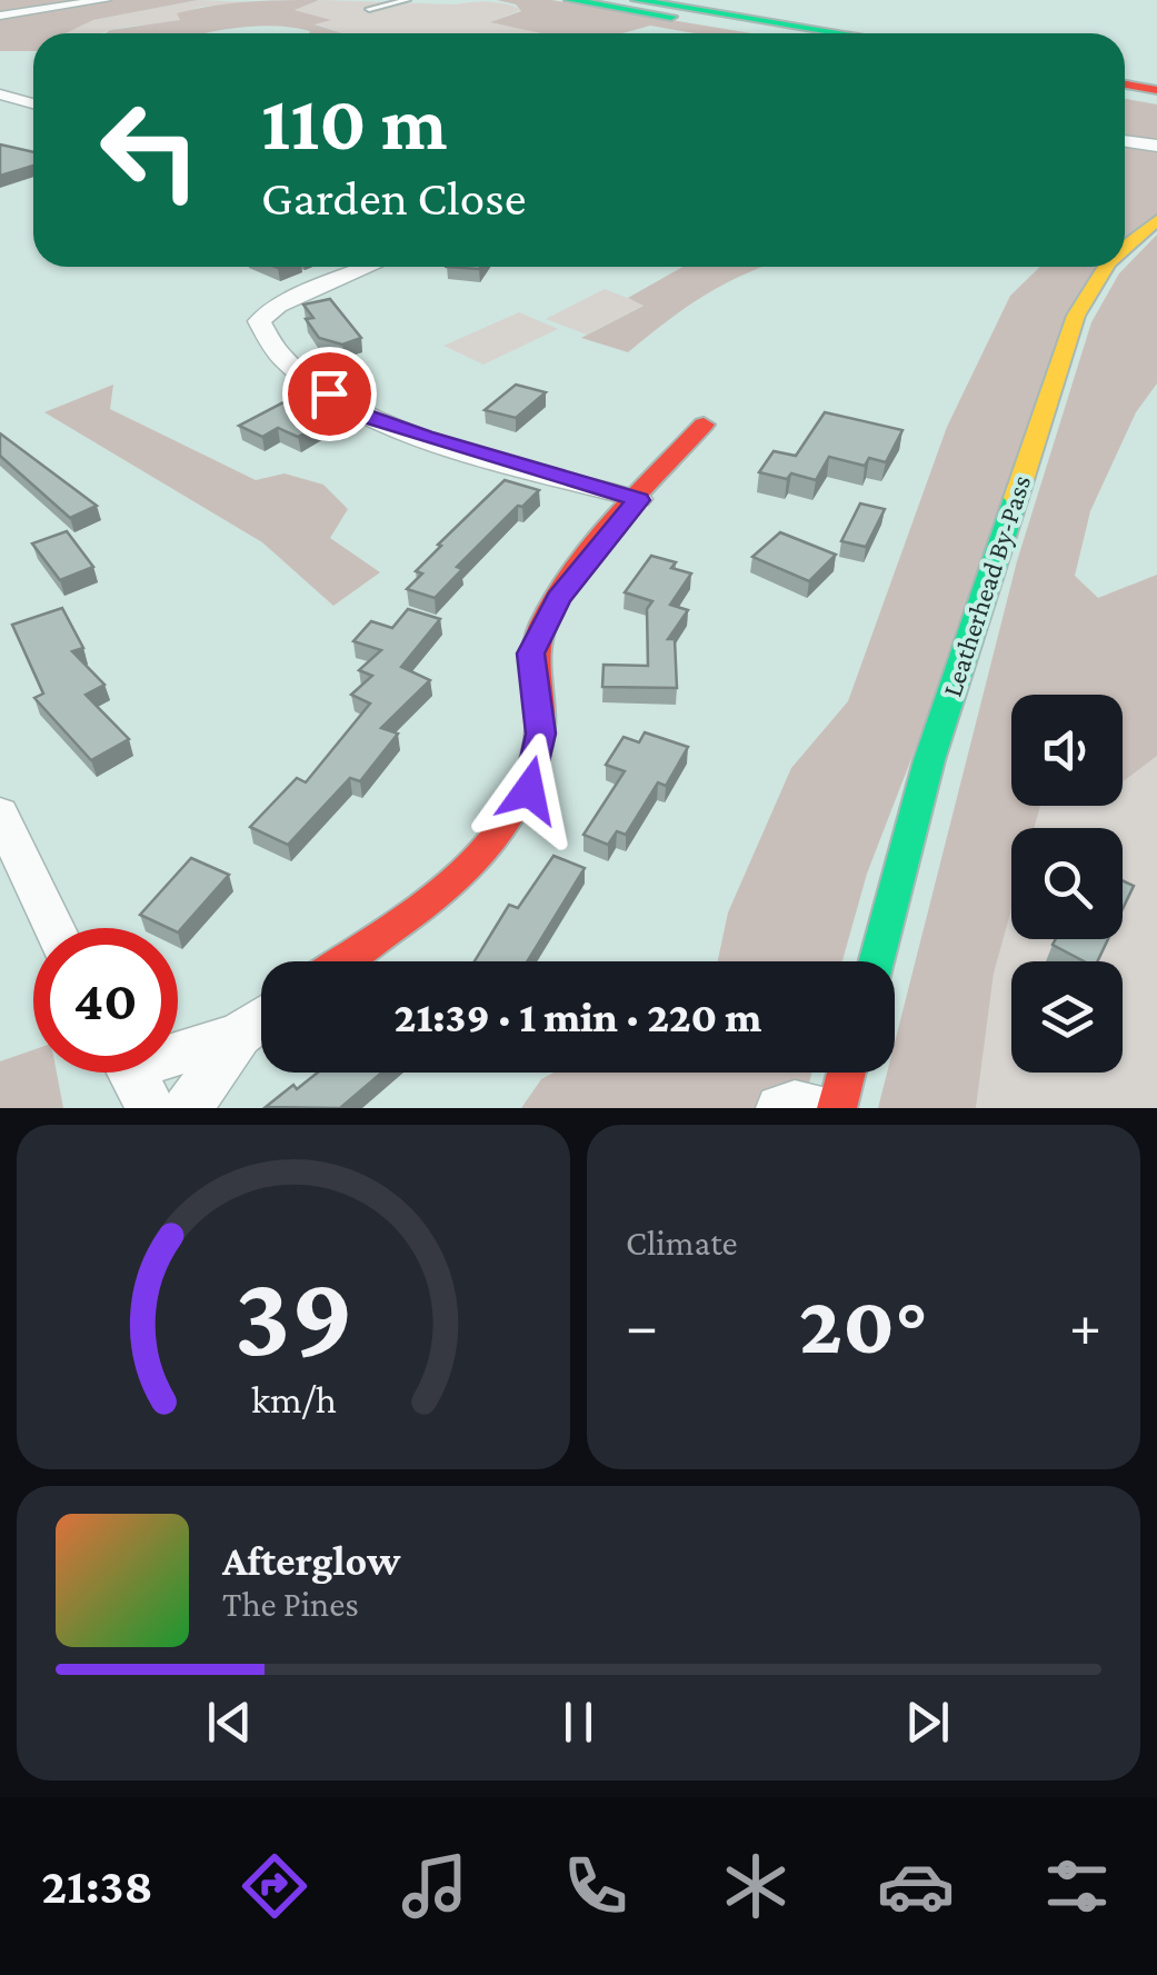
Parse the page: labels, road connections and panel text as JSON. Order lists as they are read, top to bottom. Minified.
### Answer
{"streets":{"main road":["Leatherhead By-Pass"]},"page":{"turn":["110 m","Garden Close"],"limit":"40","trip":"21:39 · 1 min · 220 m","tile":"Climate","heat":["−","20°","+"],"song":["Afterglow","The Pines"],"tabs":"21:38","gauge":["39","km/h"]}}
